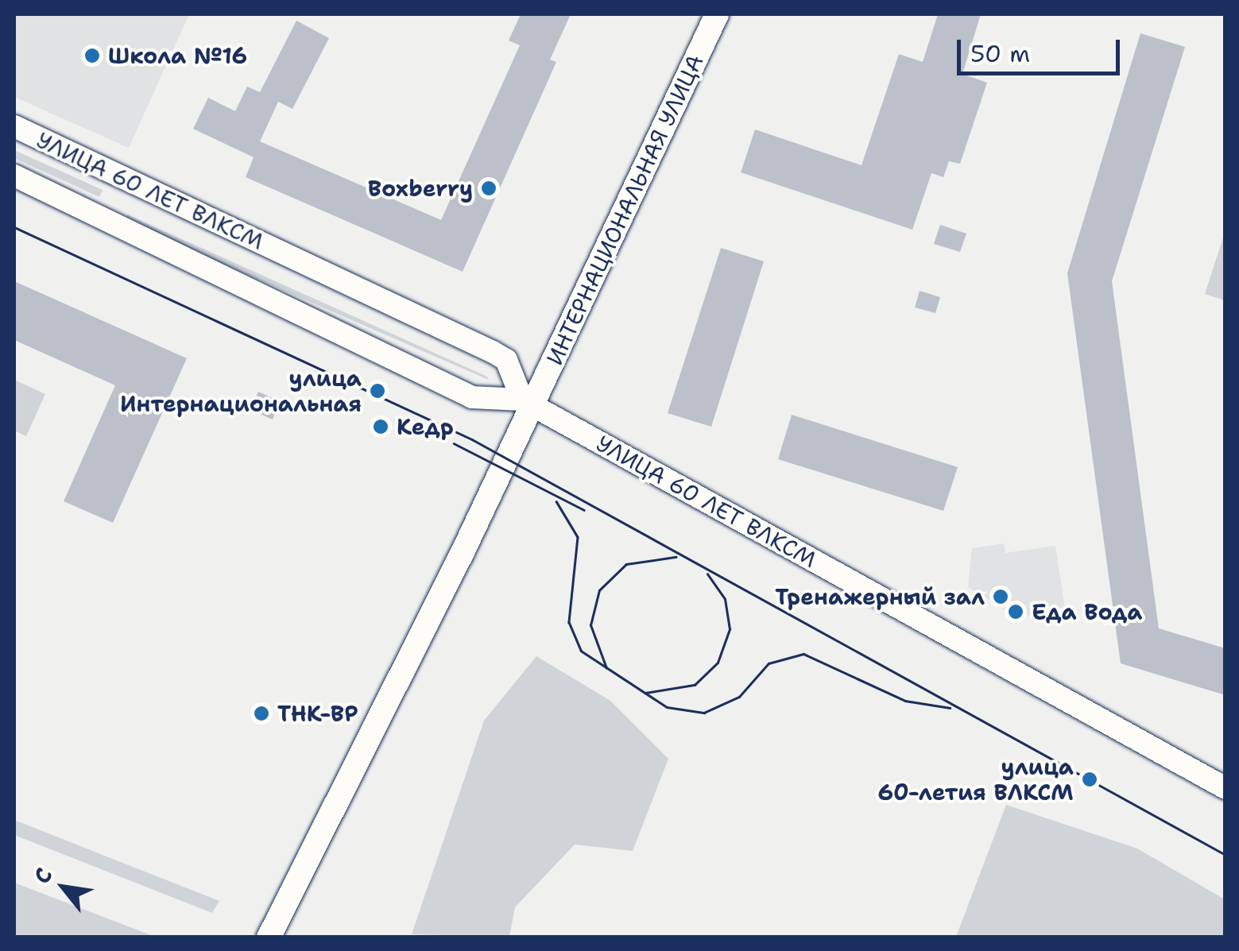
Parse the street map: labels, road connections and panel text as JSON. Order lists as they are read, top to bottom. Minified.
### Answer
{"streets":{"main road":["ИНТЕРНАЦИОНАЛЬНАЯ УЛИЦА"],"street":["УЛИЦА 60 ЛЕТ ВЛКСМ"]},"crossings":[["УЛИЦА 60 ЛЕТ ВЛКСМ","ИНТЕРНАЦИОНАЛЬНАЯ УЛИЦА"]],"places":["Школа №16","Boxberry","улица Интернациональная","Кедр","Тренажерный зал","Еда Вода","ТНК-ВР","улица 60-летия ВЛКСМ"],"scale_bar":"50 m","north":"top left"}
